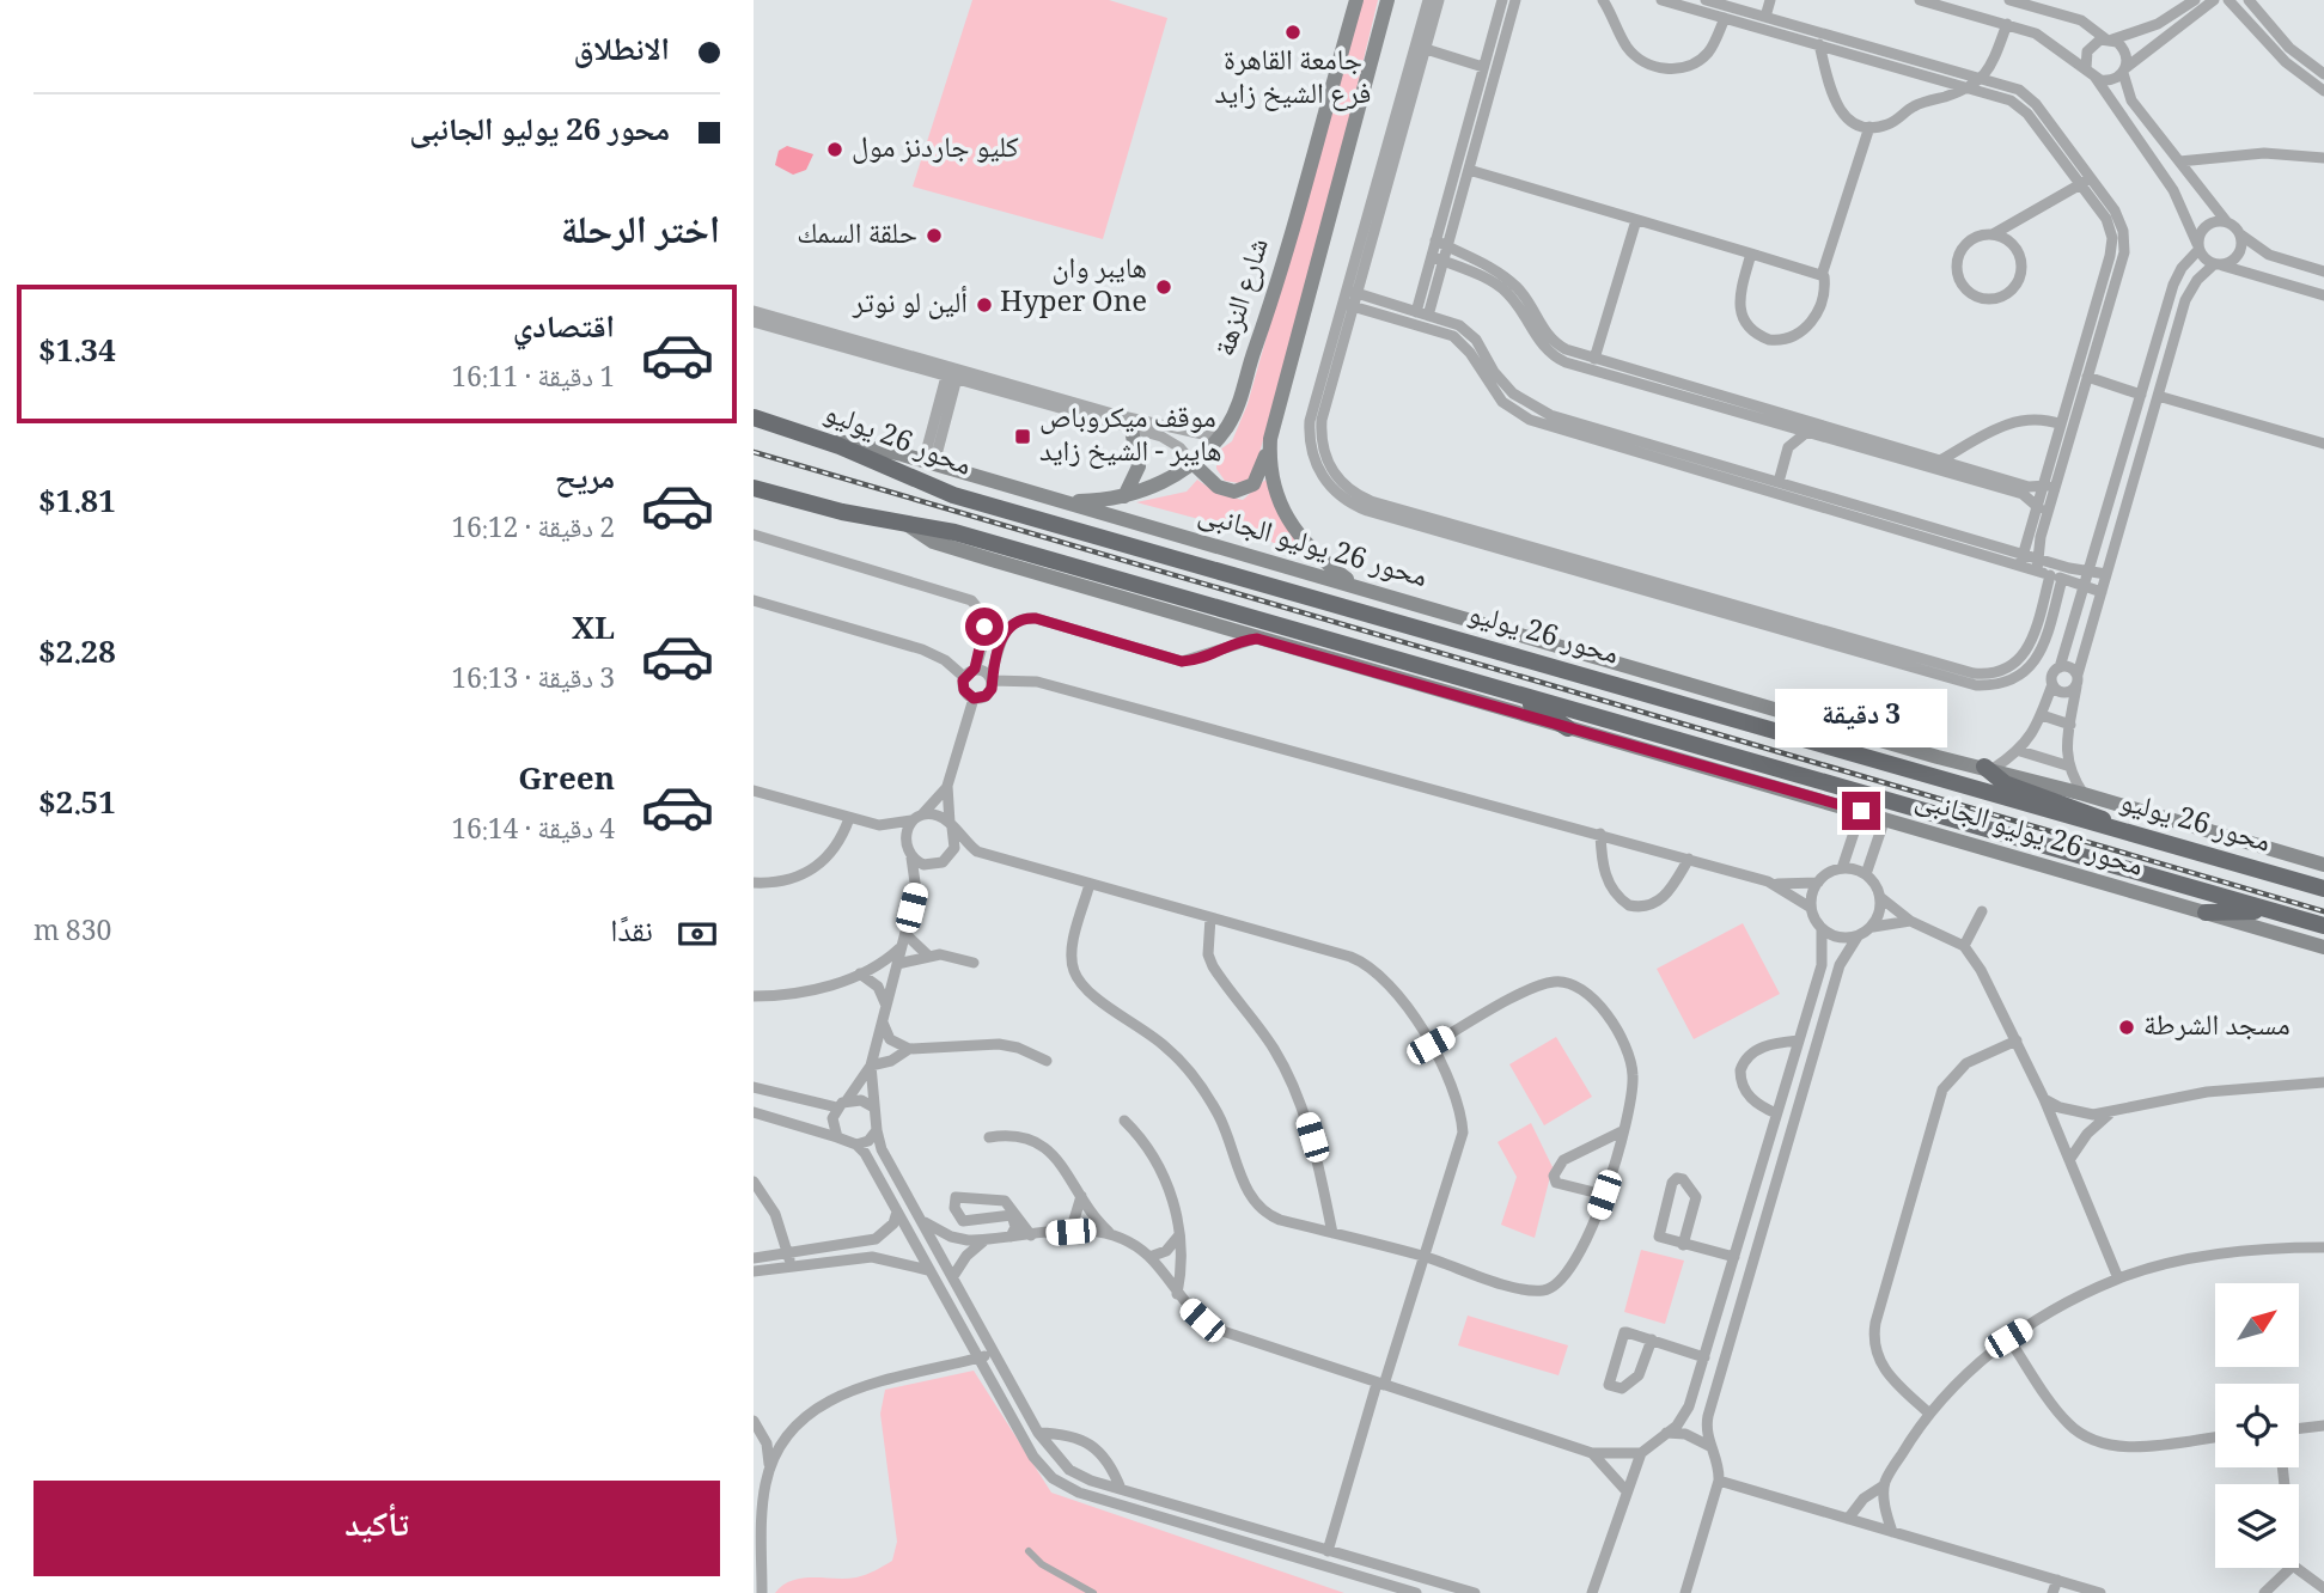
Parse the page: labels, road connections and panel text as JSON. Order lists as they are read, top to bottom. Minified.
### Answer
{"streets":{"highway":["محور 26 يوليو"],"main road":["شارع النزهة","محور 26 يوليو الجانبى"]},"crossings":[["شارع النزهة","محور 26 يوليو الجانبى"],["محور 26 يوليو","محور 26 يوليو الجانبى"]],"places":{"other":["جامعة القاهرة فرع الشيخ زايد","كليو جاردنز مول","حلقة السمك","هايبر وان Hyper One","ألين لو نوتر","مسجد الشرطة"],"transit":["موقف ميكروباص هايبر - الشيخ زايد"]},"north":"top right","page":{"banner":["الانطلاق","محور 26 يوليو الجانبى"],"heading":"اختر الرحلة","list":[{"name":"اقتصادي","note":"1 دقيقة · 16:11","value":"$1.34"},{"name":"مريح","note":"2 دقيقة · 16:12","value":"$1.81"},{"name":"XL","note":"3 دقيقة · 16:13","value":"$2.28"},{"name":"Green","note":"4 دقيقة · 16:14","value":"$2.51"}],"bubble":"3 دقيقة","pay":["نقدًا","830 m"],"buttons":"تأكيد"}}
